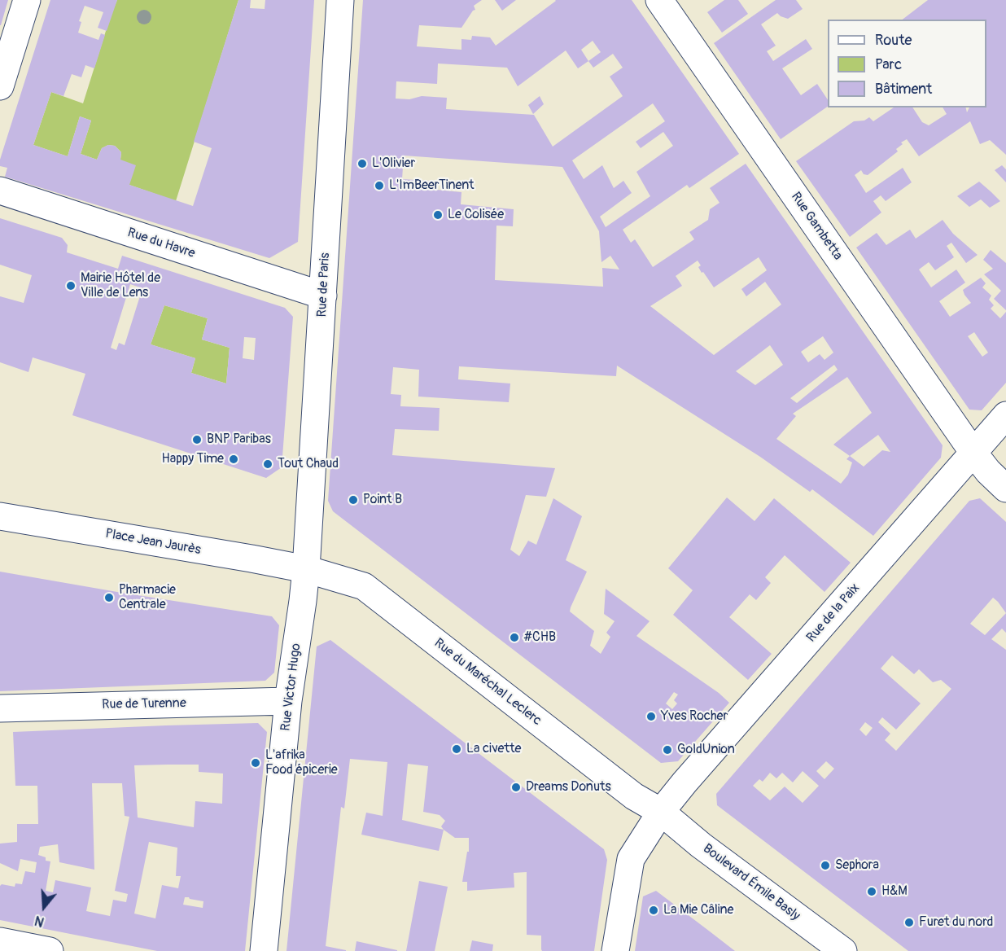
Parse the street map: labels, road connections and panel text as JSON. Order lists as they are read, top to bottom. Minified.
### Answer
{"streets":{"street":["Rue Gambetta","Rue du Havre","Rue de Paris","Place Jean Jaurès","Rue de la Paix","Rue du Maréchal Leclerc","Rue Victor Hugo","Rue de Turenne","Boulevard Émile Basly"]},"crossings":[["Rue Gambetta","Rue de la Paix"],["Rue du Havre","Rue de Paris"],["Rue de Paris","Place Jean Jaurès"],["Rue de Paris","Rue du Maréchal Leclerc"],["Rue de Paris","Rue Victor Hugo"],["Place Jean Jaurès","Rue du Maréchal Leclerc"],["Place Jean Jaurès","Rue Victor Hugo"],["Rue de la Paix","Rue du Maréchal Leclerc"],["Rue de la Paix","Boulevard Émile Basly"],["Rue du Maréchal Leclerc","Rue Victor Hugo"],["Rue du Maréchal Leclerc","Boulevard Émile Basly"],["Rue Victor Hugo","Rue de Turenne"]],"places":["L'Olivier","L'ImBeerTinent","Le Colisée","Mairie Hôtel de Ville de Lens","BNP Paribas","Happy Time","Tout Chaud","Point B","Pharmacie Centrale","#CHB","Yves Rocher","La civette","GoldUnion","L'afrika Food épicerie","Dreams Donuts","Sephora","H&M","La Mie Câline","Furet du nord"],"legend":["Route","Parc","Bâtiment"],"north":"bottom"}
